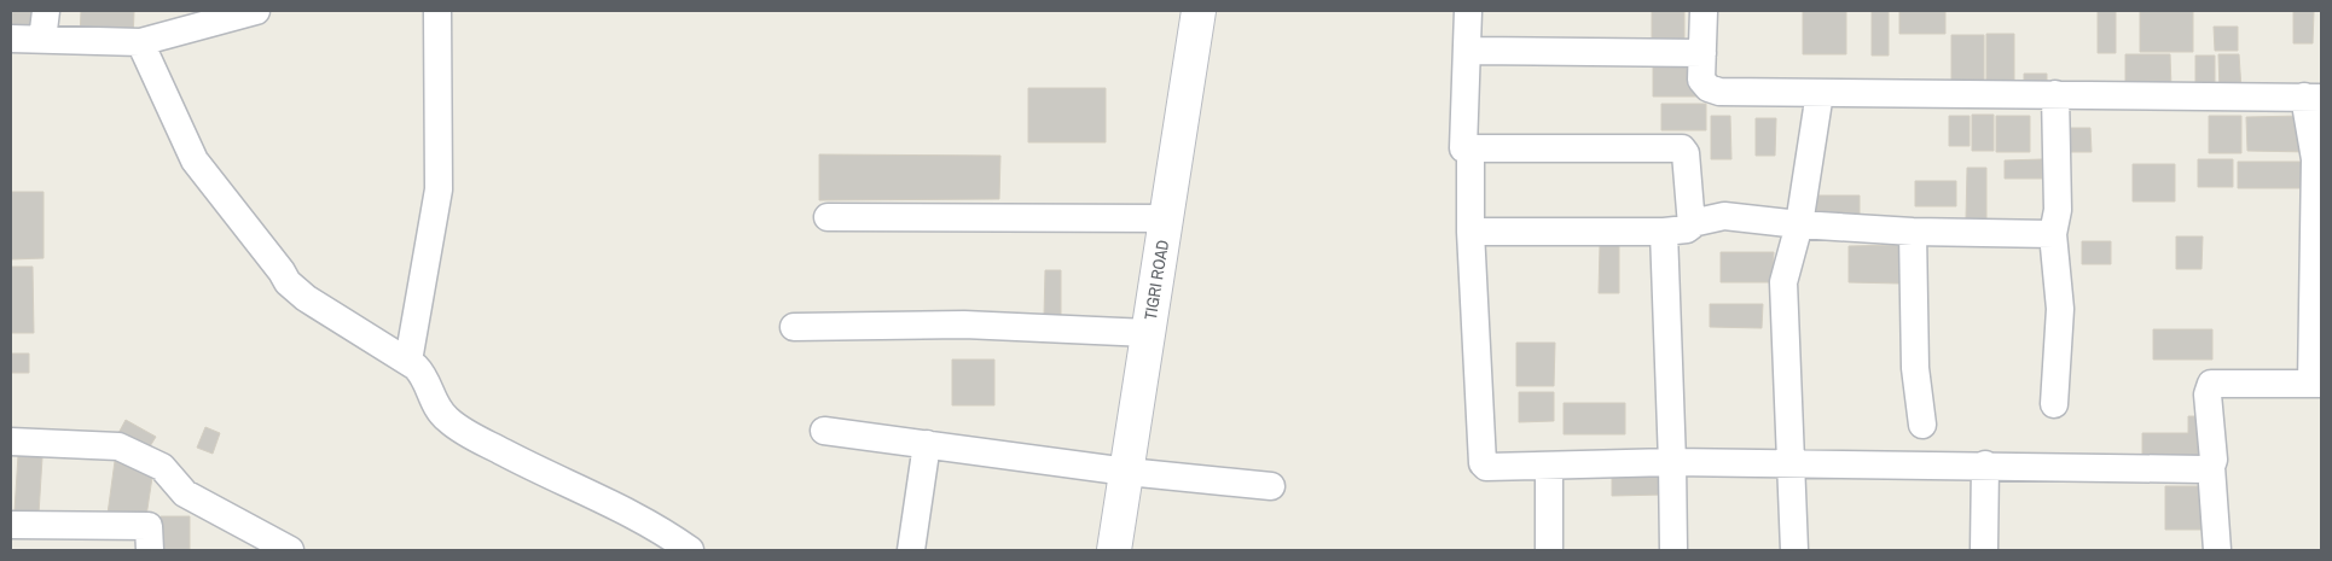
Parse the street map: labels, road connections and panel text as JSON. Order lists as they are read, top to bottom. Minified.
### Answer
{"streets":{"street":["TIGRI ROAD"]}}
